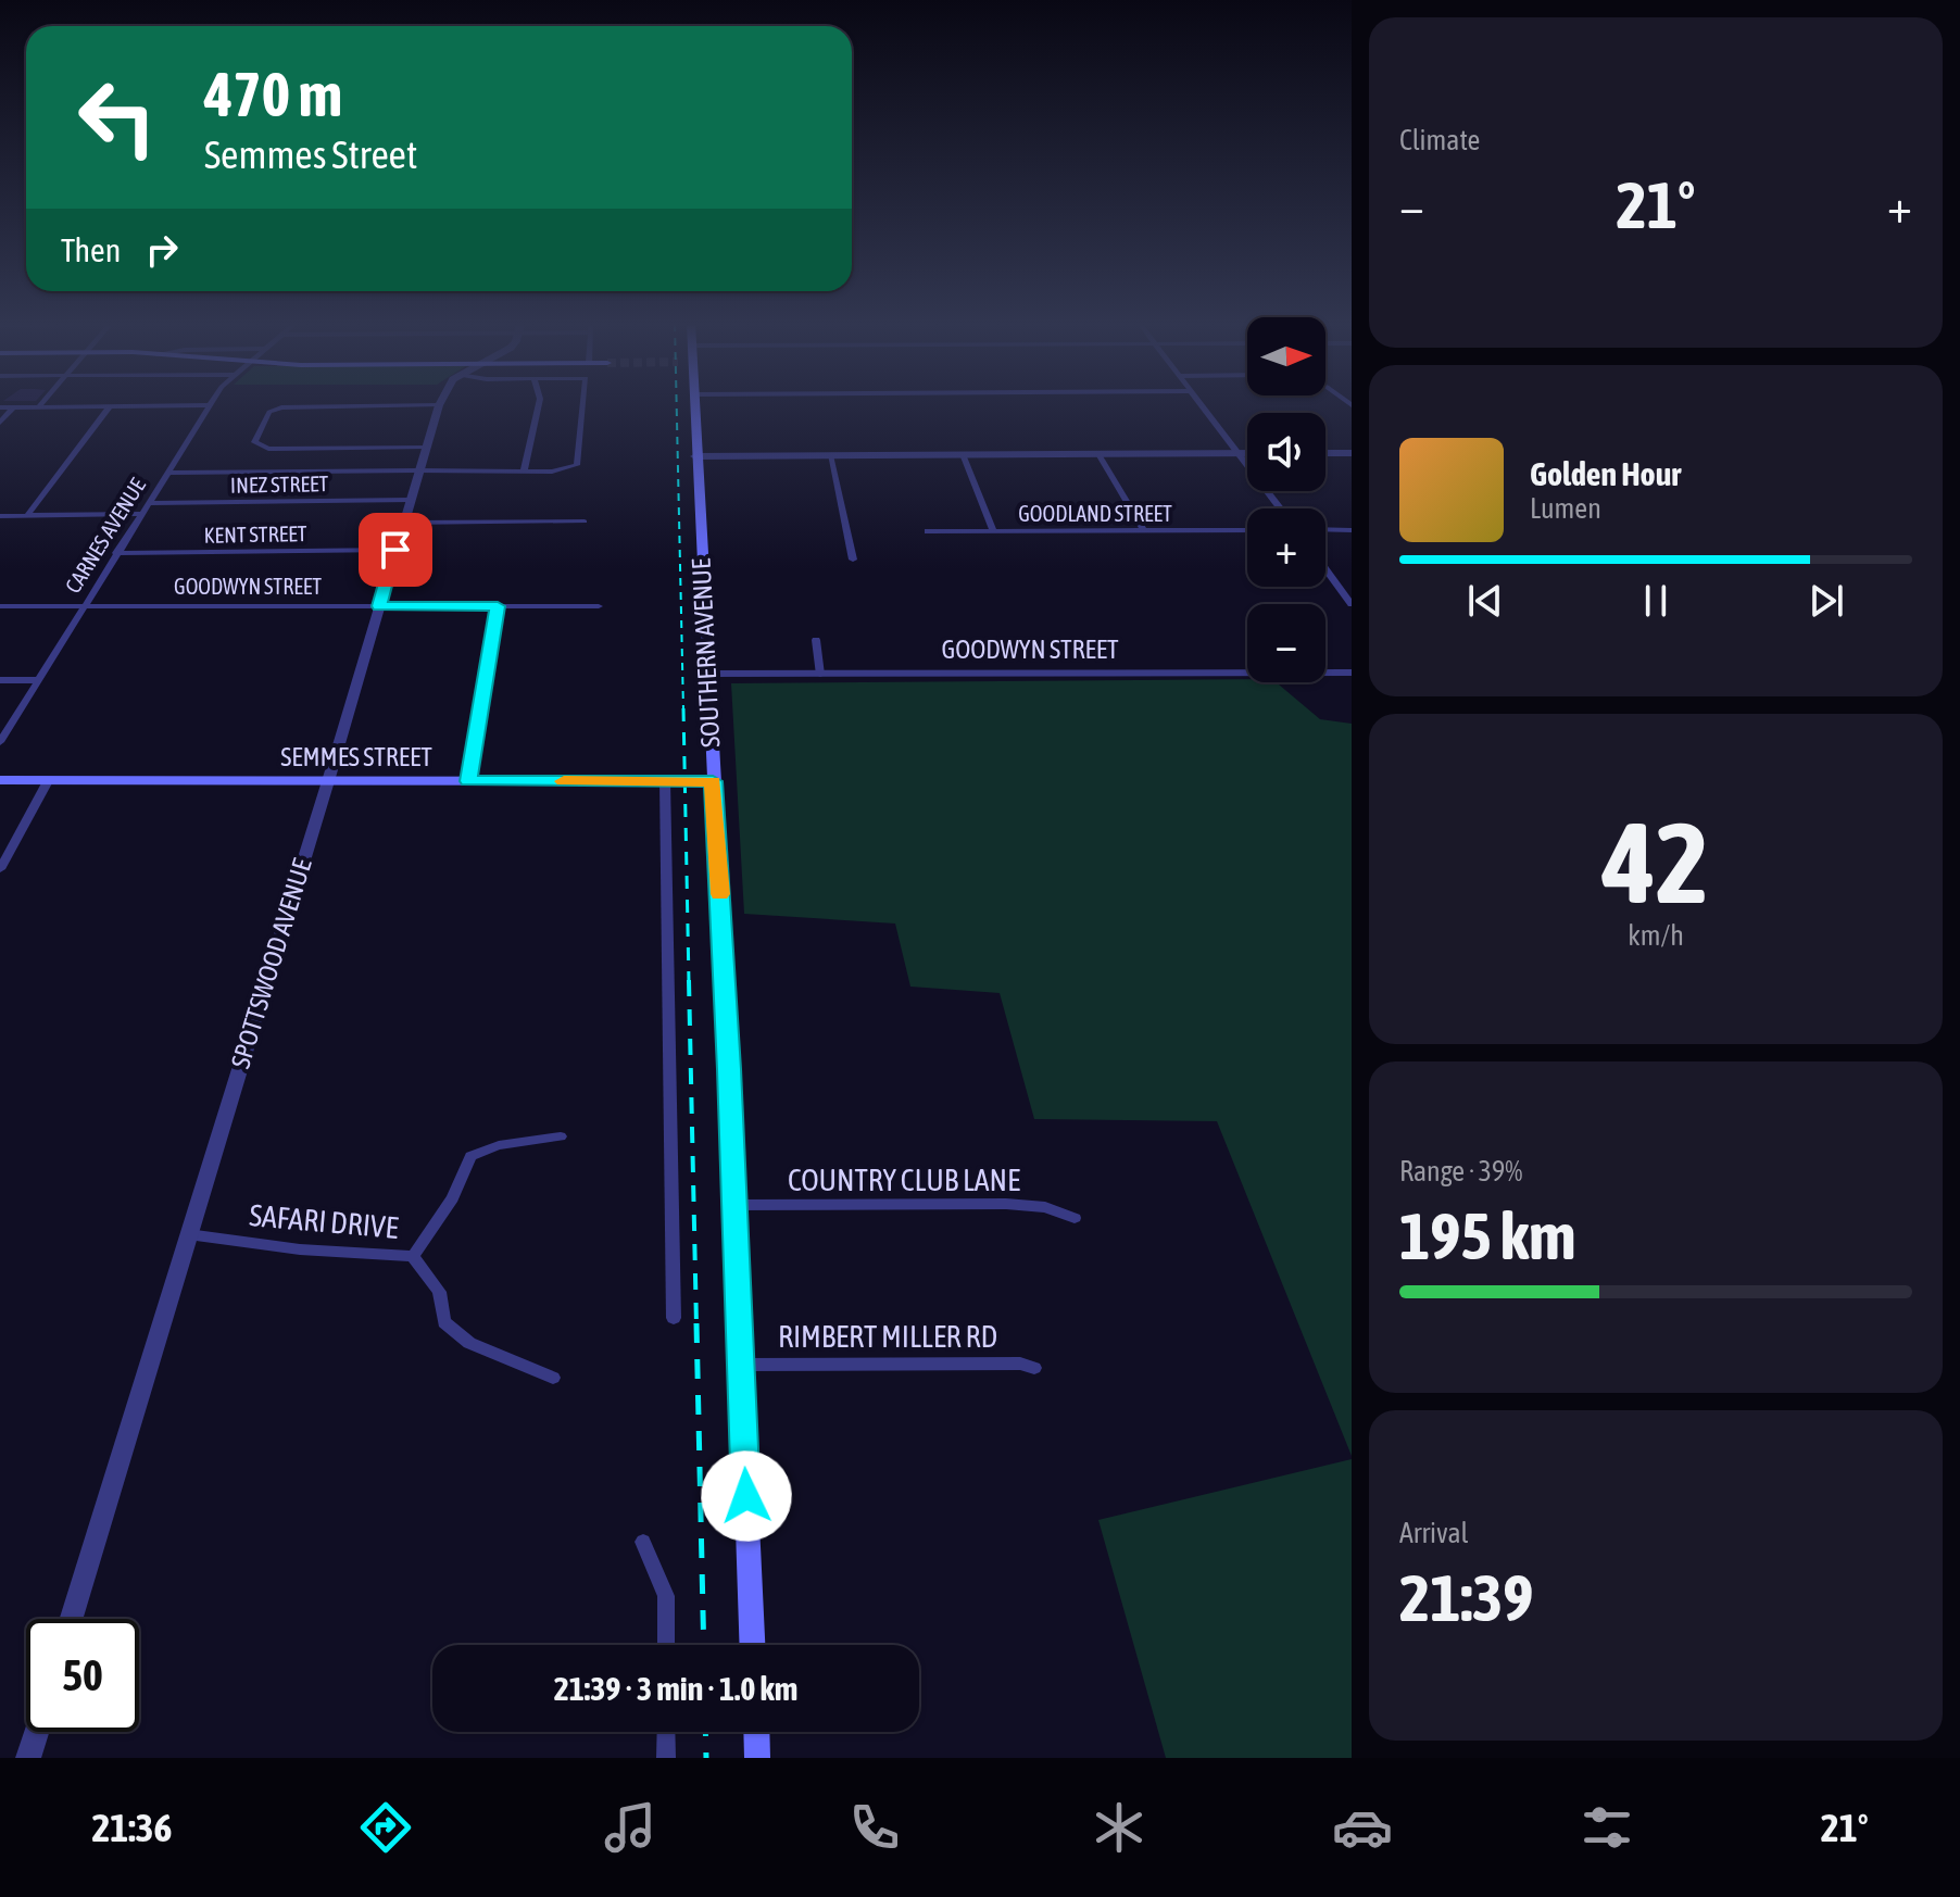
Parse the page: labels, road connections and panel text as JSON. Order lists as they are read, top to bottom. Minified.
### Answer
{"streets":{"main road":["SOUTHERN AVENUE","SEMMES STREET"],"street":["INEZ STREET","GOODLAND STREET","KENT STREET","CARNES AVENUE","GOODWYN STREET","SPOTTSWOOD AVENUE","COUNTRY CLUB LANE","SAFARI DRIVE","RIMBERT MILLER RD"]},"crossings":[["INEZ STREET","CARNES AVENUE"],["INEZ STREET","SPOTTSWOOD AVENUE"],["KENT STREET","CARNES AVENUE"],["KENT STREET","SPOTTSWOOD AVENUE"],["CARNES AVENUE","GOODWYN STREET"],["GOODWYN STREET","SOUTHERN AVENUE"],["GOODWYN STREET","SPOTTSWOOD AVENUE"],["SOUTHERN AVENUE","SEMMES STREET"],["SOUTHERN AVENUE","COUNTRY CLUB LANE"],["SOUTHERN AVENUE","RIMBERT MILLER RD"],["SEMMES STREET","SPOTTSWOOD AVENUE"],["SPOTTSWOOD AVENUE","SAFARI DRIVE"]],"north":"right","page":{"tile":["Climate",["42","km/h"],["Range · 39%","195 km"],["Arrival","21:39"]],"turn":["470 m","Semmes Street"],"heat":["−","21°","+"],"then":"Then","map_buttons":["+","−"],"song":["Golden Hour","Lumen"],"limit":"50","trip":"21:39 · 3 min · 1.0 km","tabs":["21:36","21°"]}}
